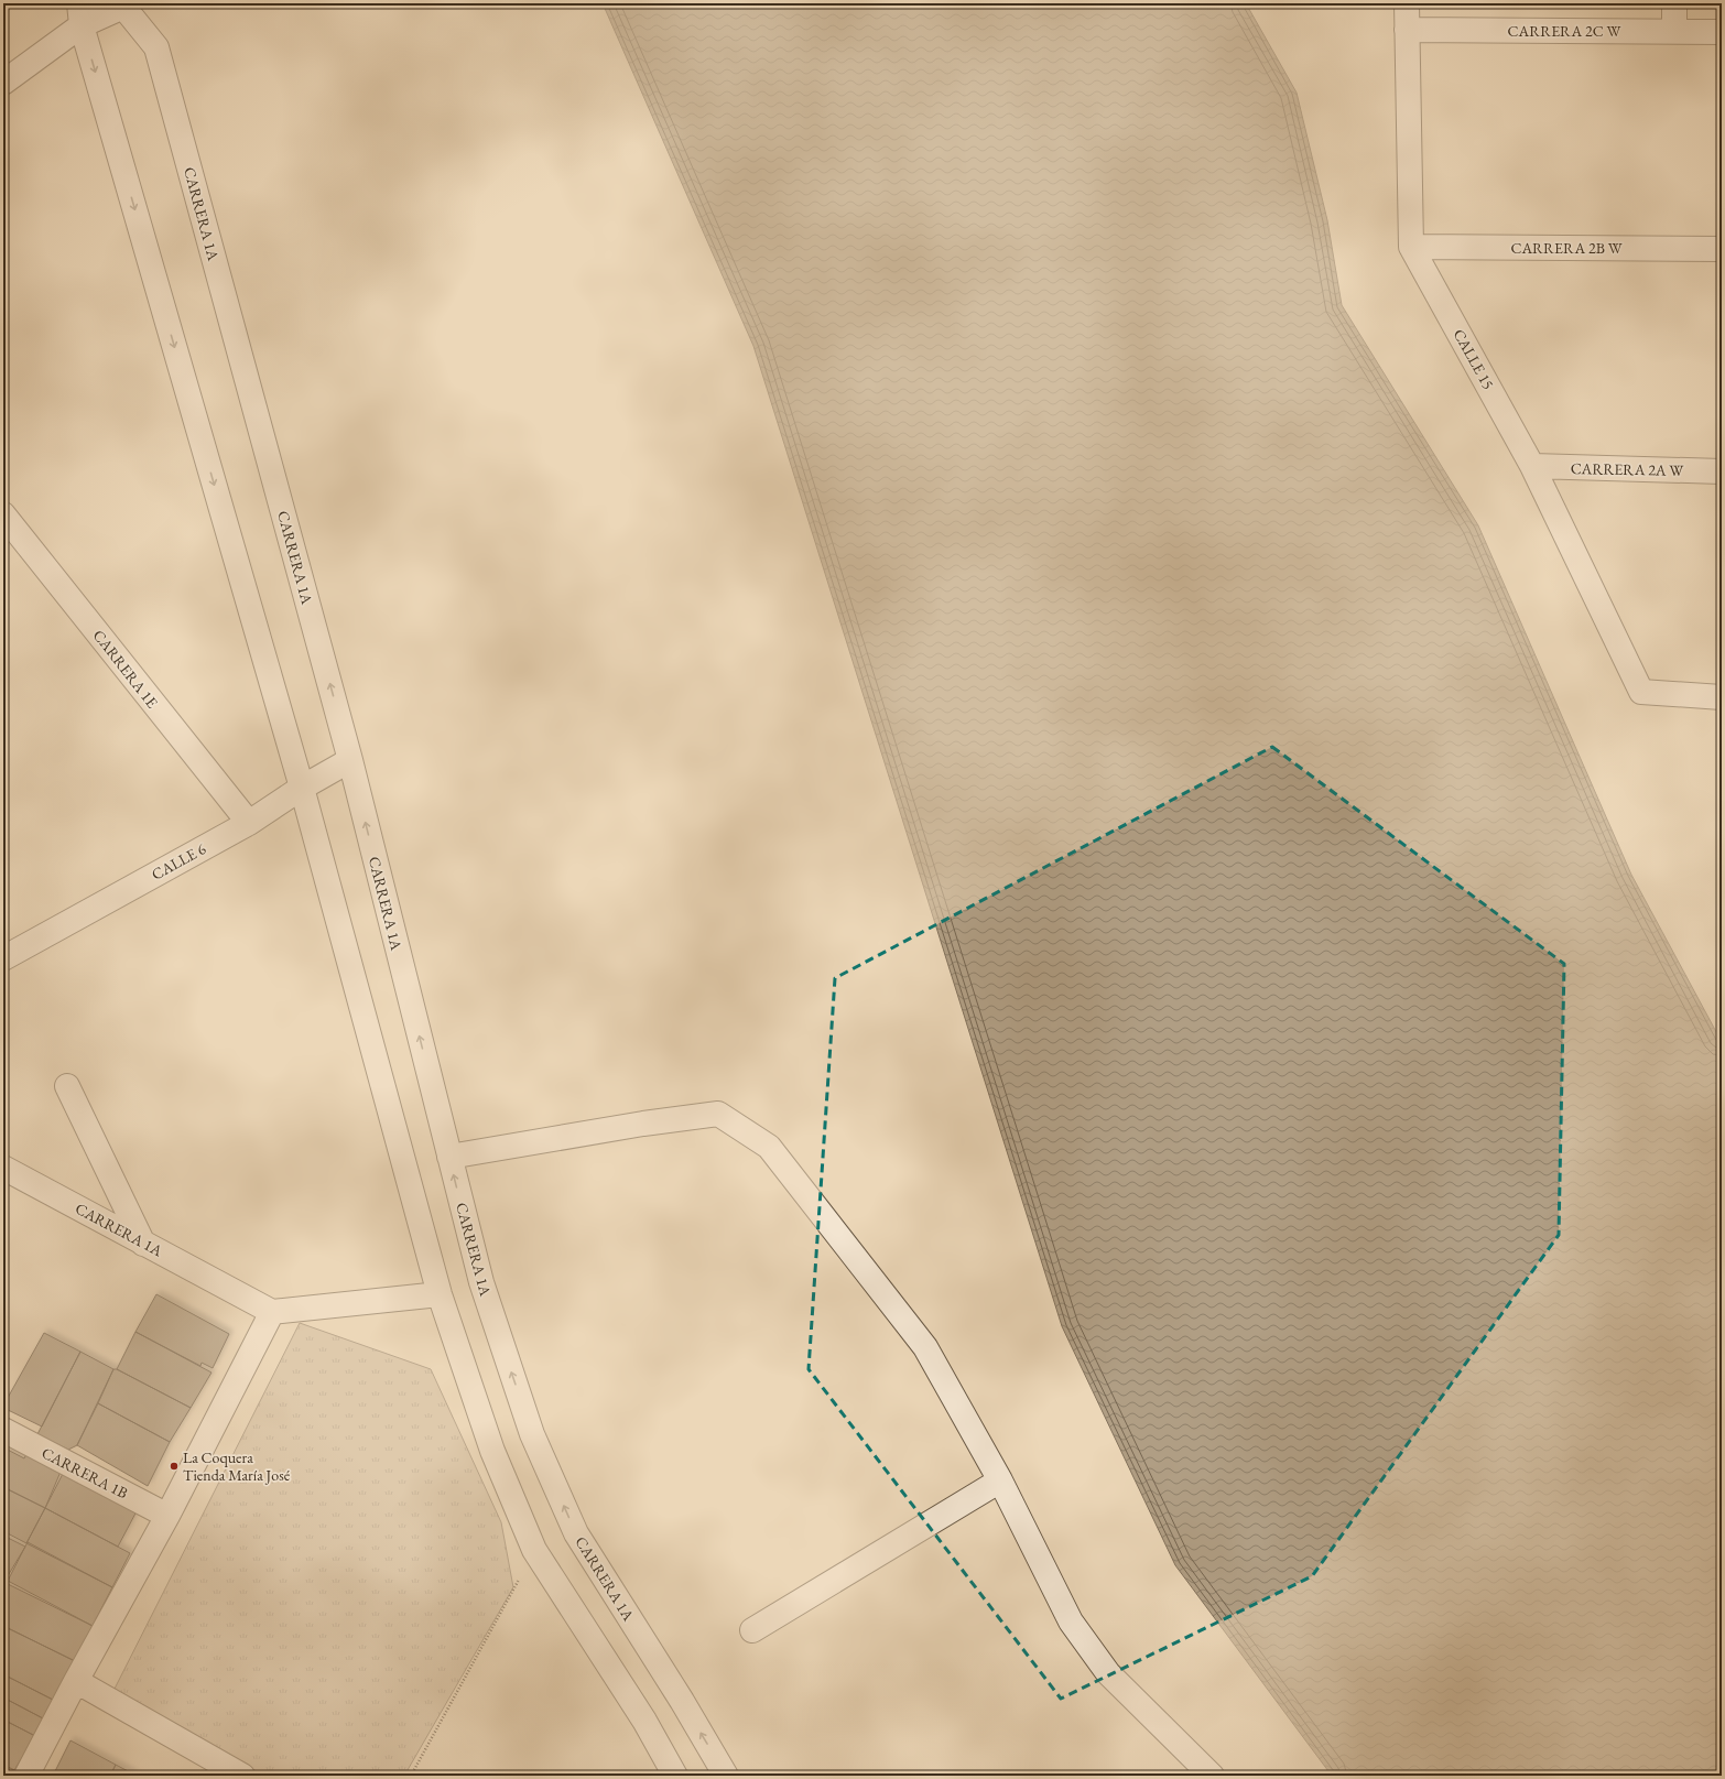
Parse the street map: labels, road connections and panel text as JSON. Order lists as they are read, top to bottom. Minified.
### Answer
{"streets":{"street":["CARRERA 2C W","CARRERA 1A","CARRERA 2B W","CALLE 15","CARRERA 2A W","CARRERA 1E","CALLE 6","CARRERA 1B"]},"crossings":[["CARRERA 2C W","CALLE 15"],["CARRERA 1A","CALLE 6"],["CARRERA 2B W","CALLE 15"],["CALLE 15","CARRERA 2A W"],["CARRERA 1E","CALLE 6"]],"places":["La Coquera Tienda María José"]}
